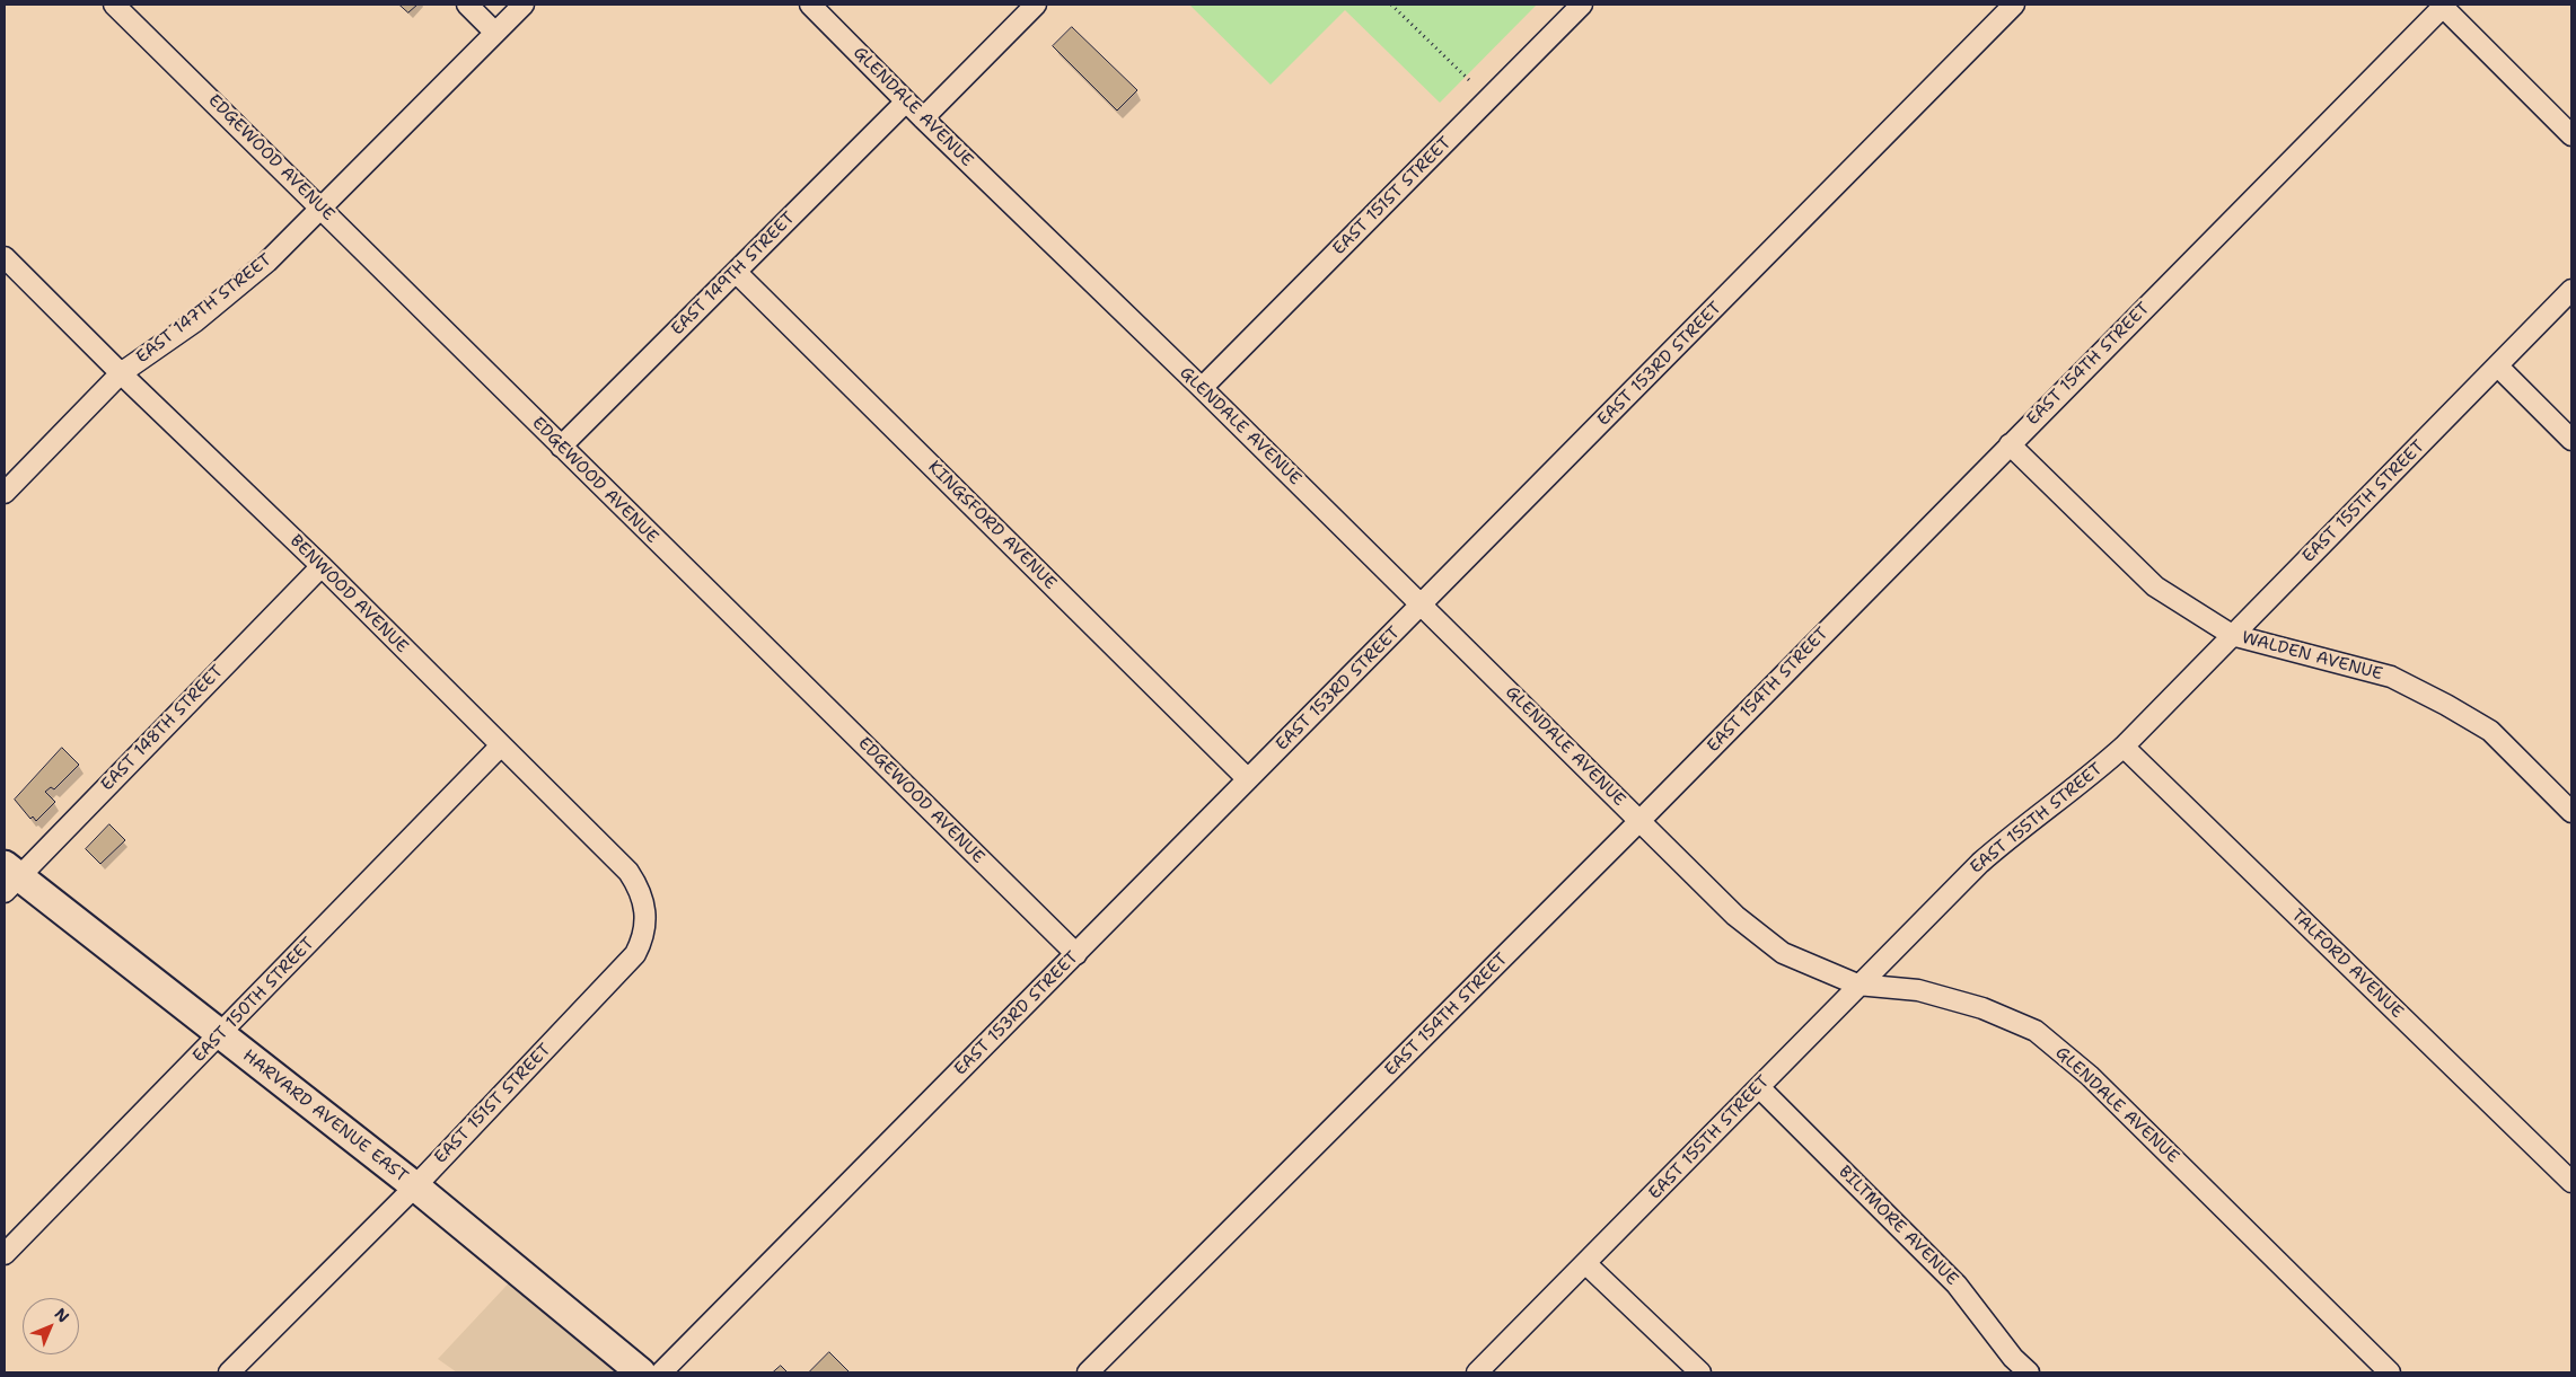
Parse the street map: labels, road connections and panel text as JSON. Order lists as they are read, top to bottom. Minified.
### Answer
{"streets":{"main road":["HARVARD AVENUE EAST"],"street":["GLENDALE AVENUE","EDGEWOOD AVENUE","EAST 151ST STREET","EAST 149TH STREET","EAST 147TH STREET","EAST 153RD STREET","EAST 154TH STREET","EAST 155TH STREET","KINGSFORD AVENUE","BENWOOD AVENUE","WALDEN AVENUE","EAST 148TH STREET","TALFORD AVENUE","EAST 150TH STREET","BILTMORE AVENUE"]},"crossings":[["GLENDALE AVENUE","EAST 151ST STREET"],["GLENDALE AVENUE","EAST 149TH STREET"],["GLENDALE AVENUE","EAST 153RD STREET"],["GLENDALE AVENUE","EAST 154TH STREET"],["GLENDALE AVENUE","EAST 155TH STREET"],["EDGEWOOD AVENUE","EAST 149TH STREET"],["EDGEWOOD AVENUE","EAST 147TH STREET"],["EDGEWOOD AVENUE","EAST 153RD STREET"],["EAST 151ST STREET","BENWOOD AVENUE"],["EAST 151ST STREET","HARVARD AVENUE EAST"],["EAST 149TH STREET","KINGSFORD AVENUE"],["EAST 147TH STREET","BENWOOD AVENUE"],["EAST 153RD STREET","KINGSFORD AVENUE"],["EAST 154TH STREET","WALDEN AVENUE"],["EAST 155TH STREET","WALDEN AVENUE"],["EAST 155TH STREET","TALFORD AVENUE"],["EAST 155TH STREET","BILTMORE AVENUE"],["BENWOOD AVENUE","EAST 148TH STREET"],["BENWOOD AVENUE","EAST 150TH STREET"],["EAST 148TH STREET","HARVARD AVENUE EAST"],["EAST 150TH STREET","HARVARD AVENUE EAST"]],"north":"top right"}
